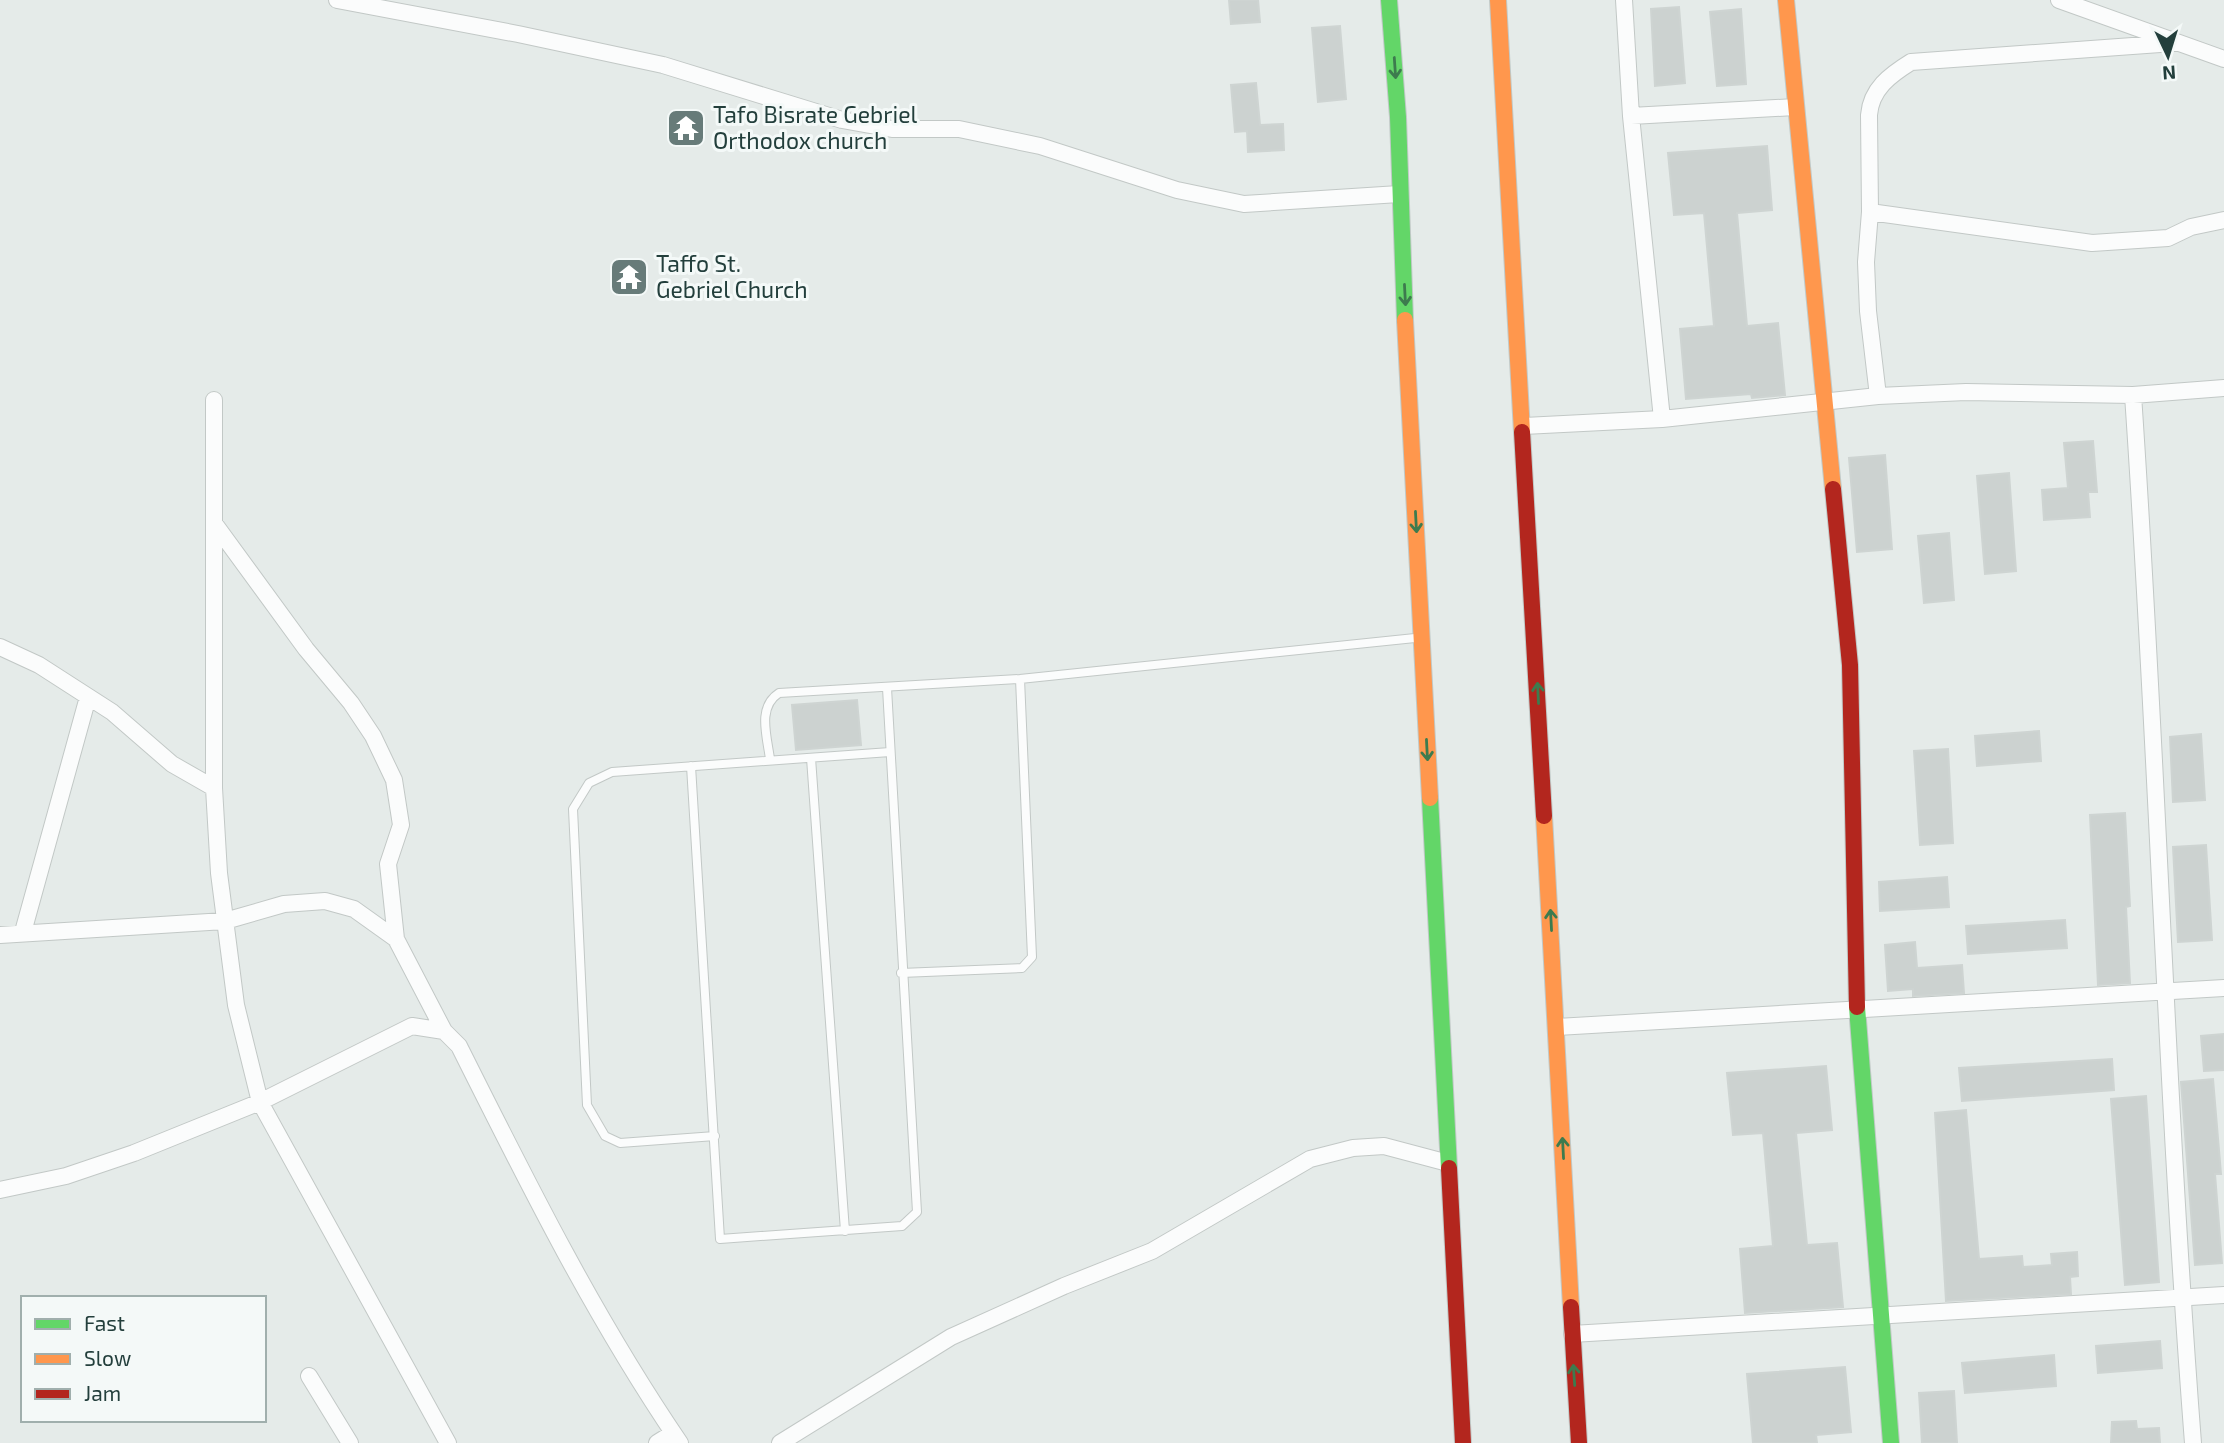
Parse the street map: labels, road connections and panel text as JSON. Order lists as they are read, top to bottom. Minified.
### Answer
{"places":{"temple":["Tafo Bisrate Gebriel Orthodox church","Taffo St. Gebriel Church"]},"legend":["Fast","Slow","Jam"],"north":"bottom"}
